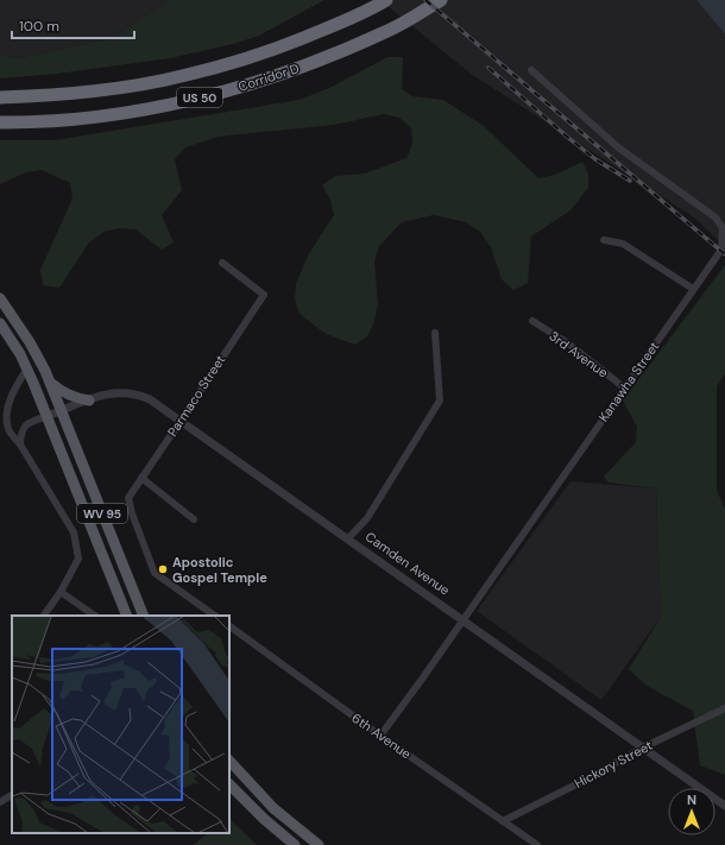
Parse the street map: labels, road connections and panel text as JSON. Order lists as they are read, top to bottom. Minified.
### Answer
{"streets":{"highway":["Corridor D","US 50"],"main road":["WV 95"],"street":["3rd Avenue","Kanawha Street","Parmaco Street","Camden Avenue","6th Avenue","Hickory Street"]},"crossings":[["3rd Avenue","Kanawha Street"],["Kanawha Street","Camden Avenue"],["Kanawha Street","6th Avenue"],["Parmaco Street","Camden Avenue"],["WV 95","Camden Avenue"],["Camden Avenue","Hickory Street"],["6th Avenue","Hickory Street"]],"places":["Apostolic Gospel Temple"],"scale_bar":"100 m","north":"top"}
